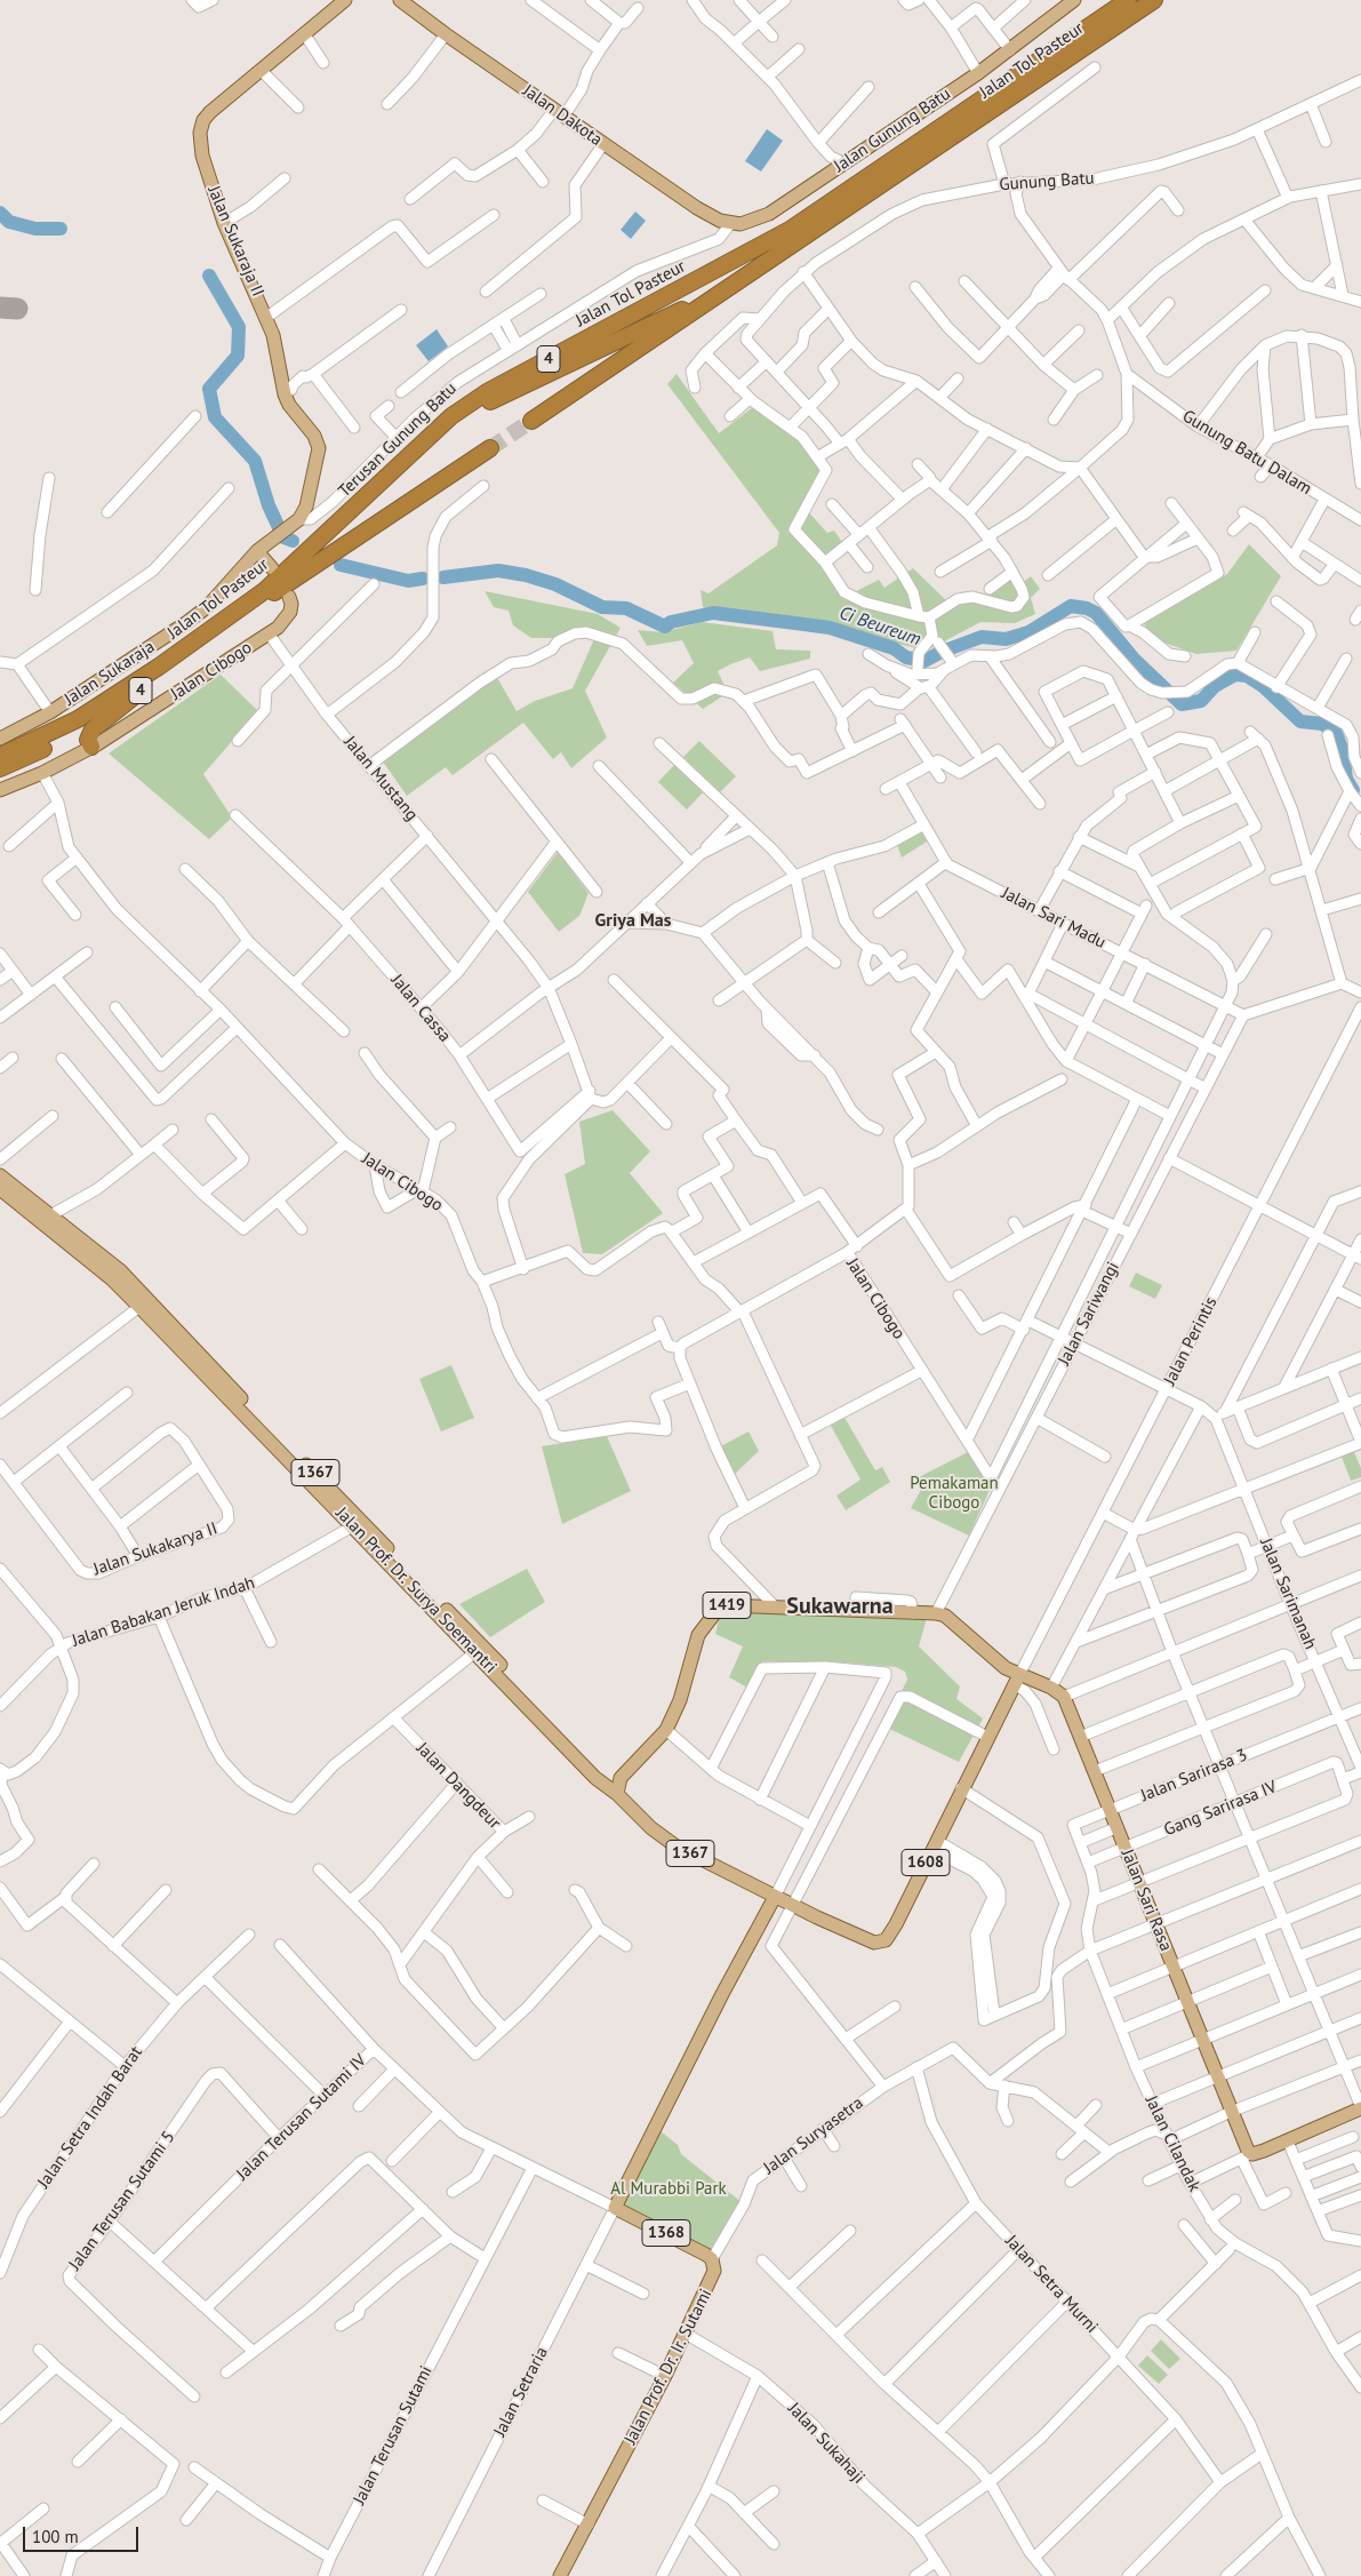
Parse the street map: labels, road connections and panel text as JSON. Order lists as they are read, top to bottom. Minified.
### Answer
{"streets":{"highway":["Jalan Tol Pasteur","4"],"main road":["Jalan Dakota","Jalan Gunung Batu","Jalan Sukaraja II","Jalan Cibogo","Jalan Sukaraja","1367","Jalan Prof. Dr. Surya Soemantri","1419","1608","Jalan Sari Rasa","1368","Jalan Prof. Dr. Ir. Sutami"],"street":["Gunung Batu","Terusan Gunung Batu","Gunung Batu Dalam","Jalan Mustang","Jalan Sari Madu","Jalan Cassa","Jalan Sariwangi","Jalan Perintis","Jalan Sukakarya II","Jalan Sarimanah","Jalan Babakan Jeruk Indah","Jalan Sarirasa 3","Jalan Dangdeur","Gang Sarirasa IV","Jalan Setra Indah Barat","Jalan Terusan Sutami IV","Jalan Suryasetra","Jalan Cilandak","Jalan Terusan Sutami 5","Jalan Setra Murni","Jalan Setraria","Jalan Terusan Sutami","Jalan Sukahaji"]},"crossings":[["Jalan Tol Pasteur","Jalan Cibogo"],["Jalan Dakota","Jalan Gunung Batu"],["Jalan Dakota","Terusan Gunung Batu"],["Jalan Gunung Batu","Terusan Gunung Batu"],["Jalan Sukaraja II","Terusan Gunung Batu"],["Jalan Sukaraja II","Jalan Sukaraja"],["Terusan Gunung Batu","Jalan Sukaraja"],["Jalan Cibogo","Jalan Mustang"],["Jalan Cibogo","Jalan Sariwangi"],["Jalan Mustang","Jalan Cassa"],["Jalan Sari Madu","Jalan Sariwangi"],["Jalan Sariwangi","1419"],["Jalan Perintis","1608"],["Jalan Prof. Dr. Surya Soemantri","1419"],["Jalan Prof. Dr. Surya Soemantri","Jalan Babakan Jeruk Indah"],["Jalan Prof. Dr. Surya Soemantri","1608"],["Jalan Sarimanah","Jalan Sarirasa 3"],["Jalan Sarirasa 3","Jalan Sari Rasa"],["Jalan Sarirasa 3","Jalan Cilandak"],["Gang Sarirasa IV","Jalan Sari Rasa"],["Gang Sarirasa IV","Jalan Cilandak"],["Jalan Terusan Sutami IV","Jalan Terusan Sutami 5"],["Jalan Suryasetra","1368"],["Jalan Suryasetra","Jalan Setra Murni"],["Jalan Suryasetra","Jalan Prof. Dr. Ir. Sutami"],["1368","Jalan Prof. Dr. Ir. Sutami"],["1368","Jalan Setraria"],["Jalan Prof. Dr. Ir. Sutami","Jalan Sukahaji"]],"districts":["Griya Mas","Sukawarna"],"water":["Ci Beureum"],"parks":["Pemakaman Cibogo","Al Murabbi Park"],"scale_bar":"100 m"}
